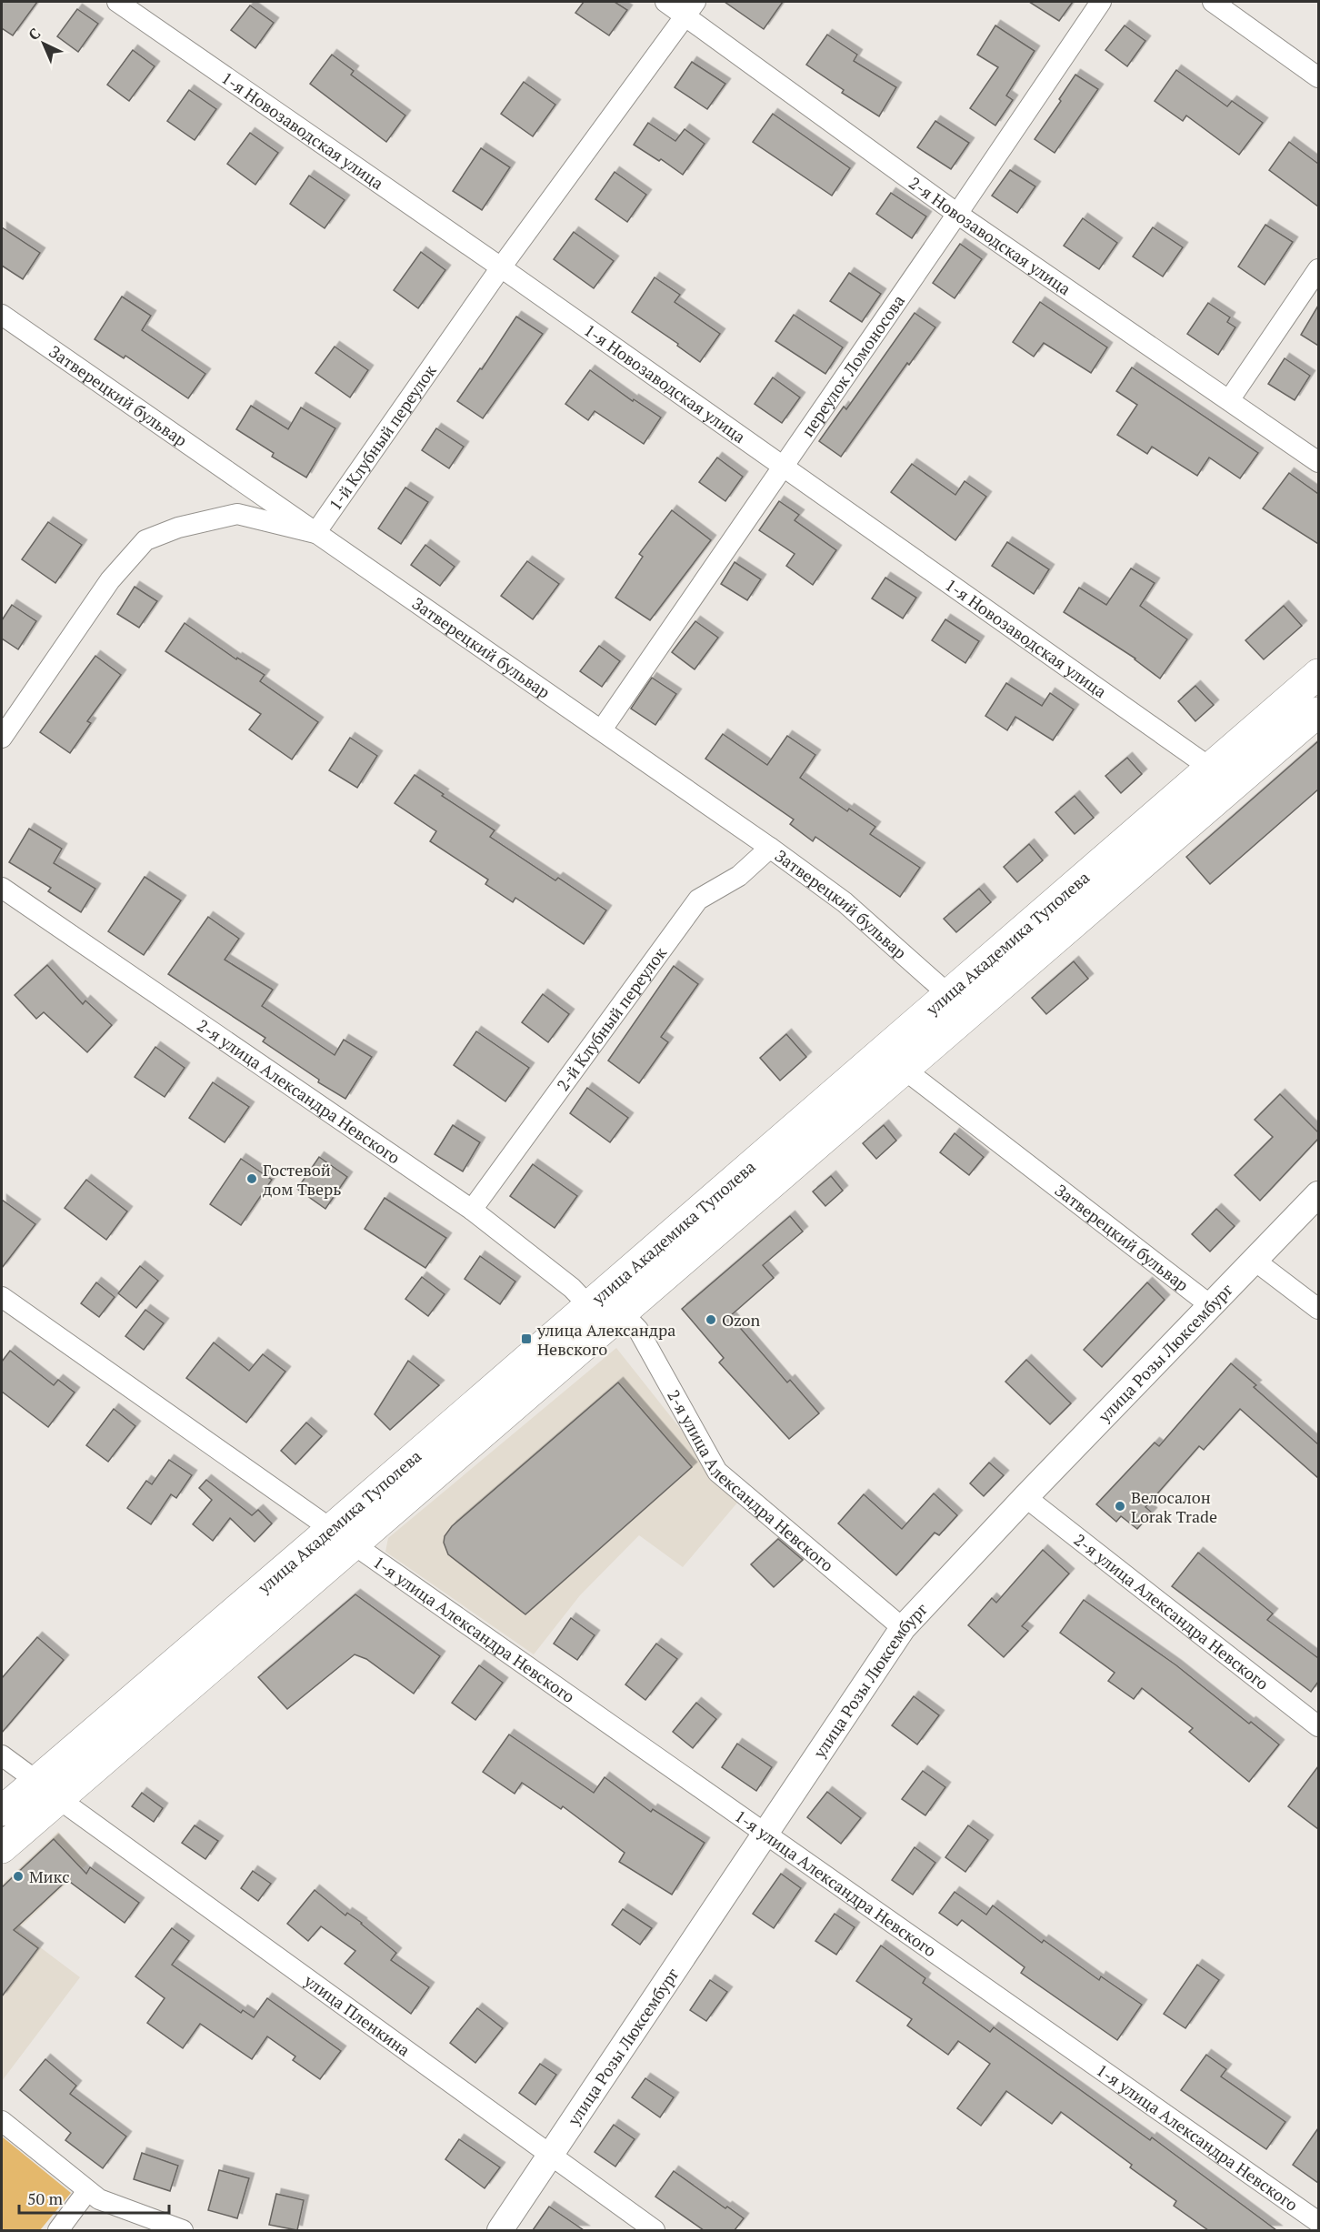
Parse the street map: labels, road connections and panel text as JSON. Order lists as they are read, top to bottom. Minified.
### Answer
{"streets":{"main road":["улица Академика Туполева"],"street":["1-я Новозаводская улица","2-я Новозаводская улица","переулок Ломоносова","Затверецкий бульвар","1-й Клубный переулок","2-й Клубный переулок","2-я улица Александра Невского","улица Розы Люксембург","1-я улица Александра Невского","улица Пленкина"]},"crossings":[["1-я Новозаводская улица","переулок Ломоносова"],["1-я Новозаводская улица","1-й Клубный переулок"],["1-я Новозаводская улица","улица Академика Туполева"],["2-я Новозаводская улица","переулок Ломоносова"],["2-я Новозаводская улица","1-й Клубный переулок"],["переулок Ломоносова","Затверецкий бульвар"],["Затверецкий бульвар","1-й Клубный переулок"],["Затверецкий бульвар","улица Академика Туполева"],["Затверецкий бульвар","2-й Клубный переулок"],["Затверецкий бульвар","улица Розы Люксембург"],["улица Академика Туполева","2-я улица Александра Невского"],["улица Академика Туполева","1-я улица Александра Невского"],["улица Академика Туполева","улица Пленкина"],["2-й Клубный переулок","2-я улица Александра Невского"],["2-я улица Александра Невского","улица Розы Люксембург"],["улица Розы Люксембург","1-я улица Александра Невского"],["улица Розы Люксембург","улица Пленкина"]],"places":{"other":["Гостевой дом Тверь","Ozon","Велосалон Lorak Trade","Микс"],"transit":["улица Александра Невского"]},"scale_bar":"50 m","north":"top left"}
